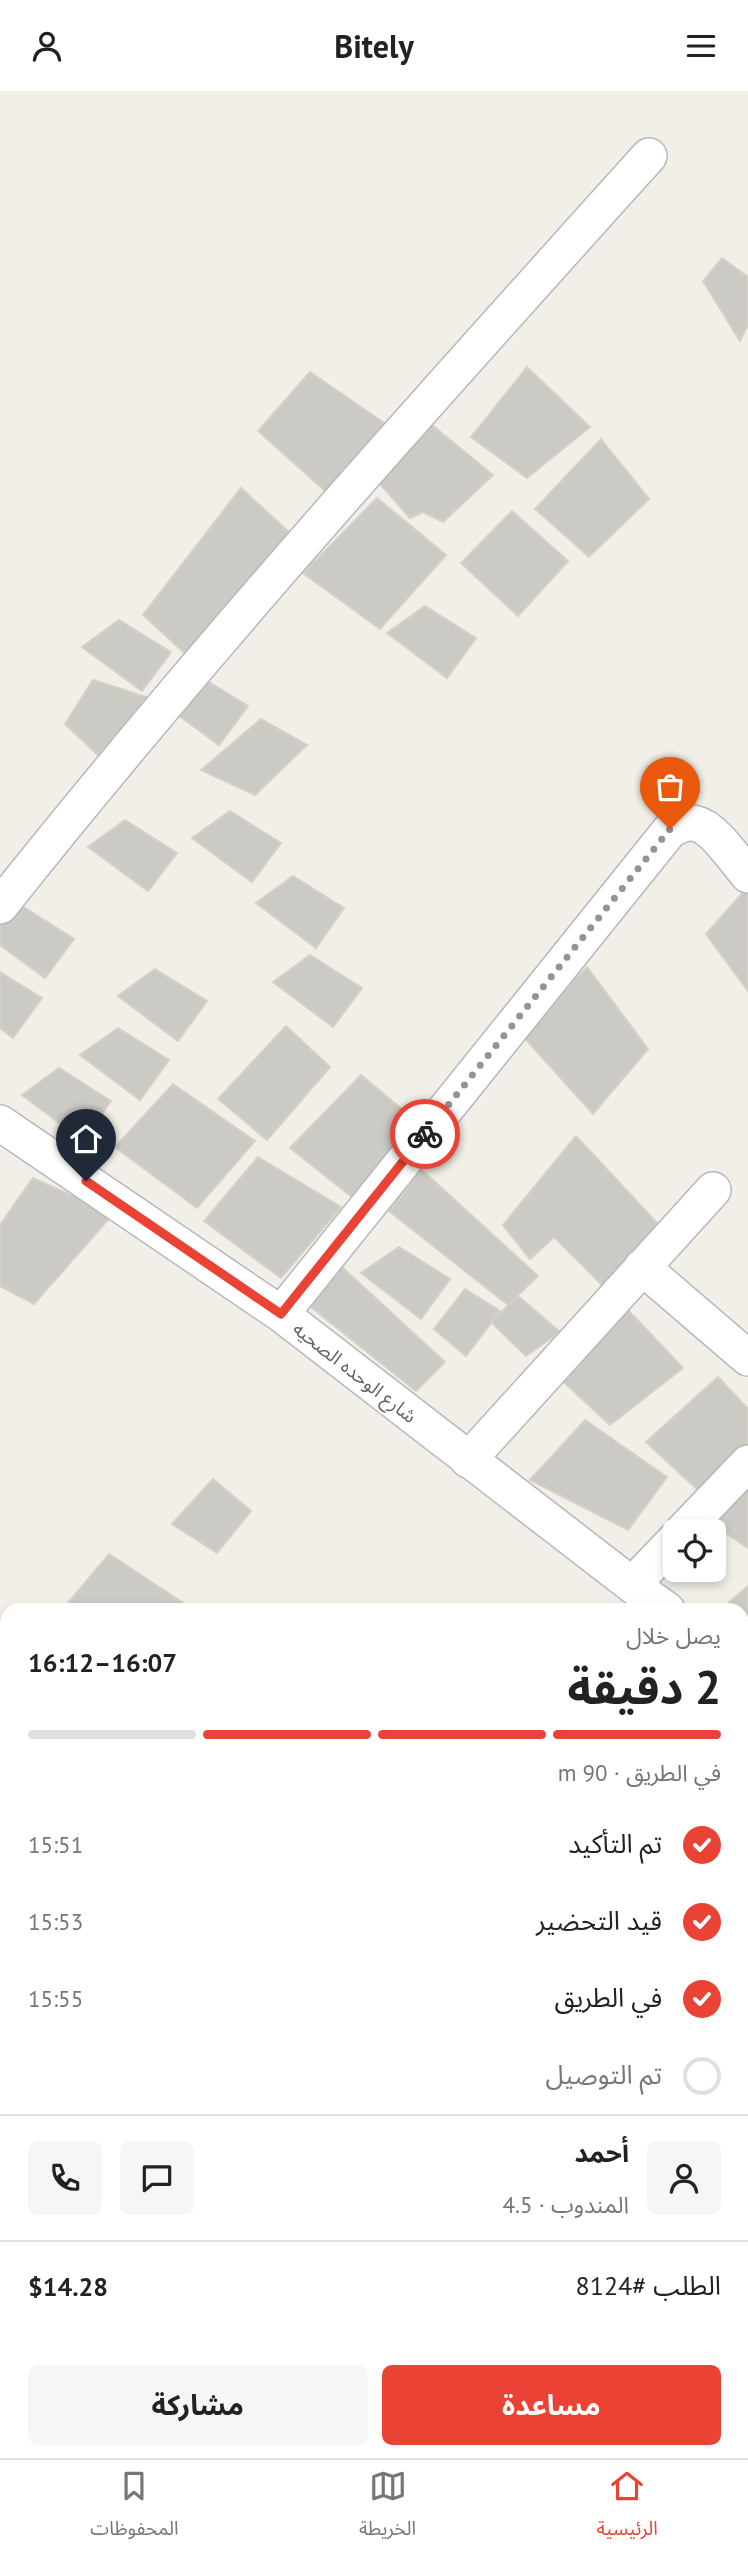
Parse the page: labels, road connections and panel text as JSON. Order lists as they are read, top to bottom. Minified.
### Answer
{"streets":{"street":["شارع الوحده الصحيه"]},"page":{"header":"Bitely","heading":["2 دقيقة","يصل خلال","16:07–16:12"],"panel":["أحمد","المندوب · 4.5","الطلب #8124","$14.28"],"bar":"في الطريق · 90 m","list":[["تم التأكيد","15:51"],["قيد التحضير","15:53"],["في الطريق","15:55"],"تم التوصيل"],"buttons":["مساعدة","مشاركة"],"tabs":["الرئيسية","الخريطة","المحفوظات"]}}
